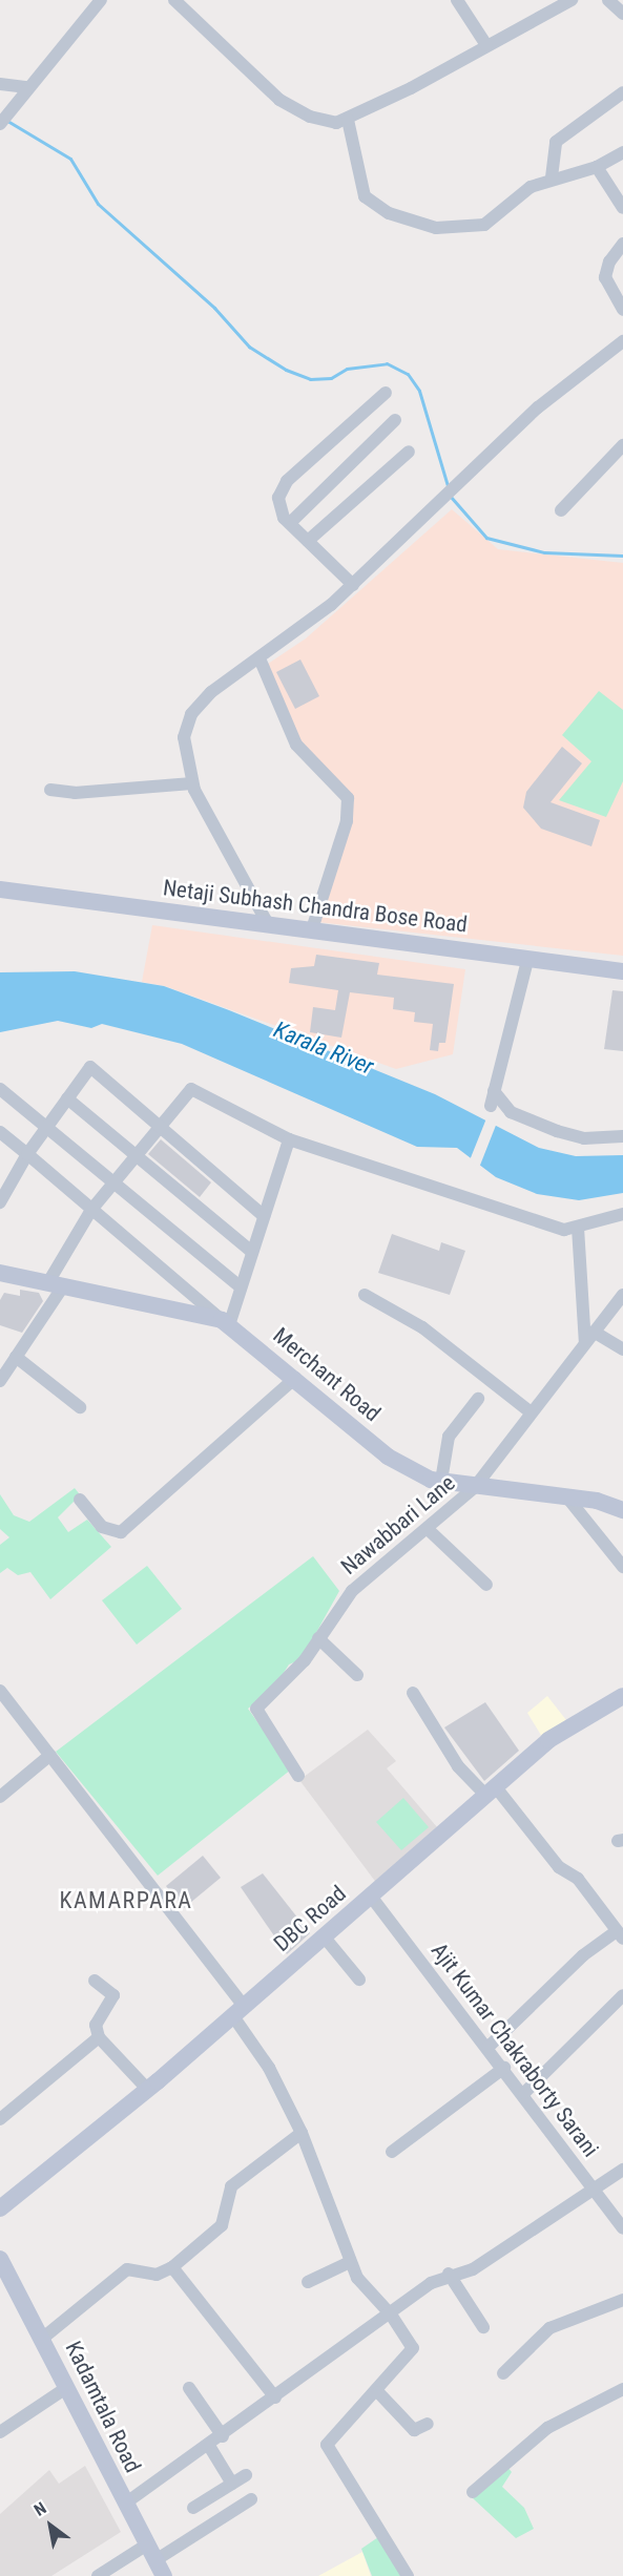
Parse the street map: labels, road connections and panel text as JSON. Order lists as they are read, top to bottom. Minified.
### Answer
{"streets":{"street":["Netaji Subhash Chandra Bose Road","Merchant Road","Nawabbari Lane","DBC Road","Ajit Kumar Chakraborty Sarani","Kadamtala Road"]},"crossings":[["Merchant Road","Nawabbari Lane"],["DBC Road","Ajit Kumar Chakraborty Sarani"]],"districts":["KAMARPARA"],"water":["Karala River"],"north":"top left"}
